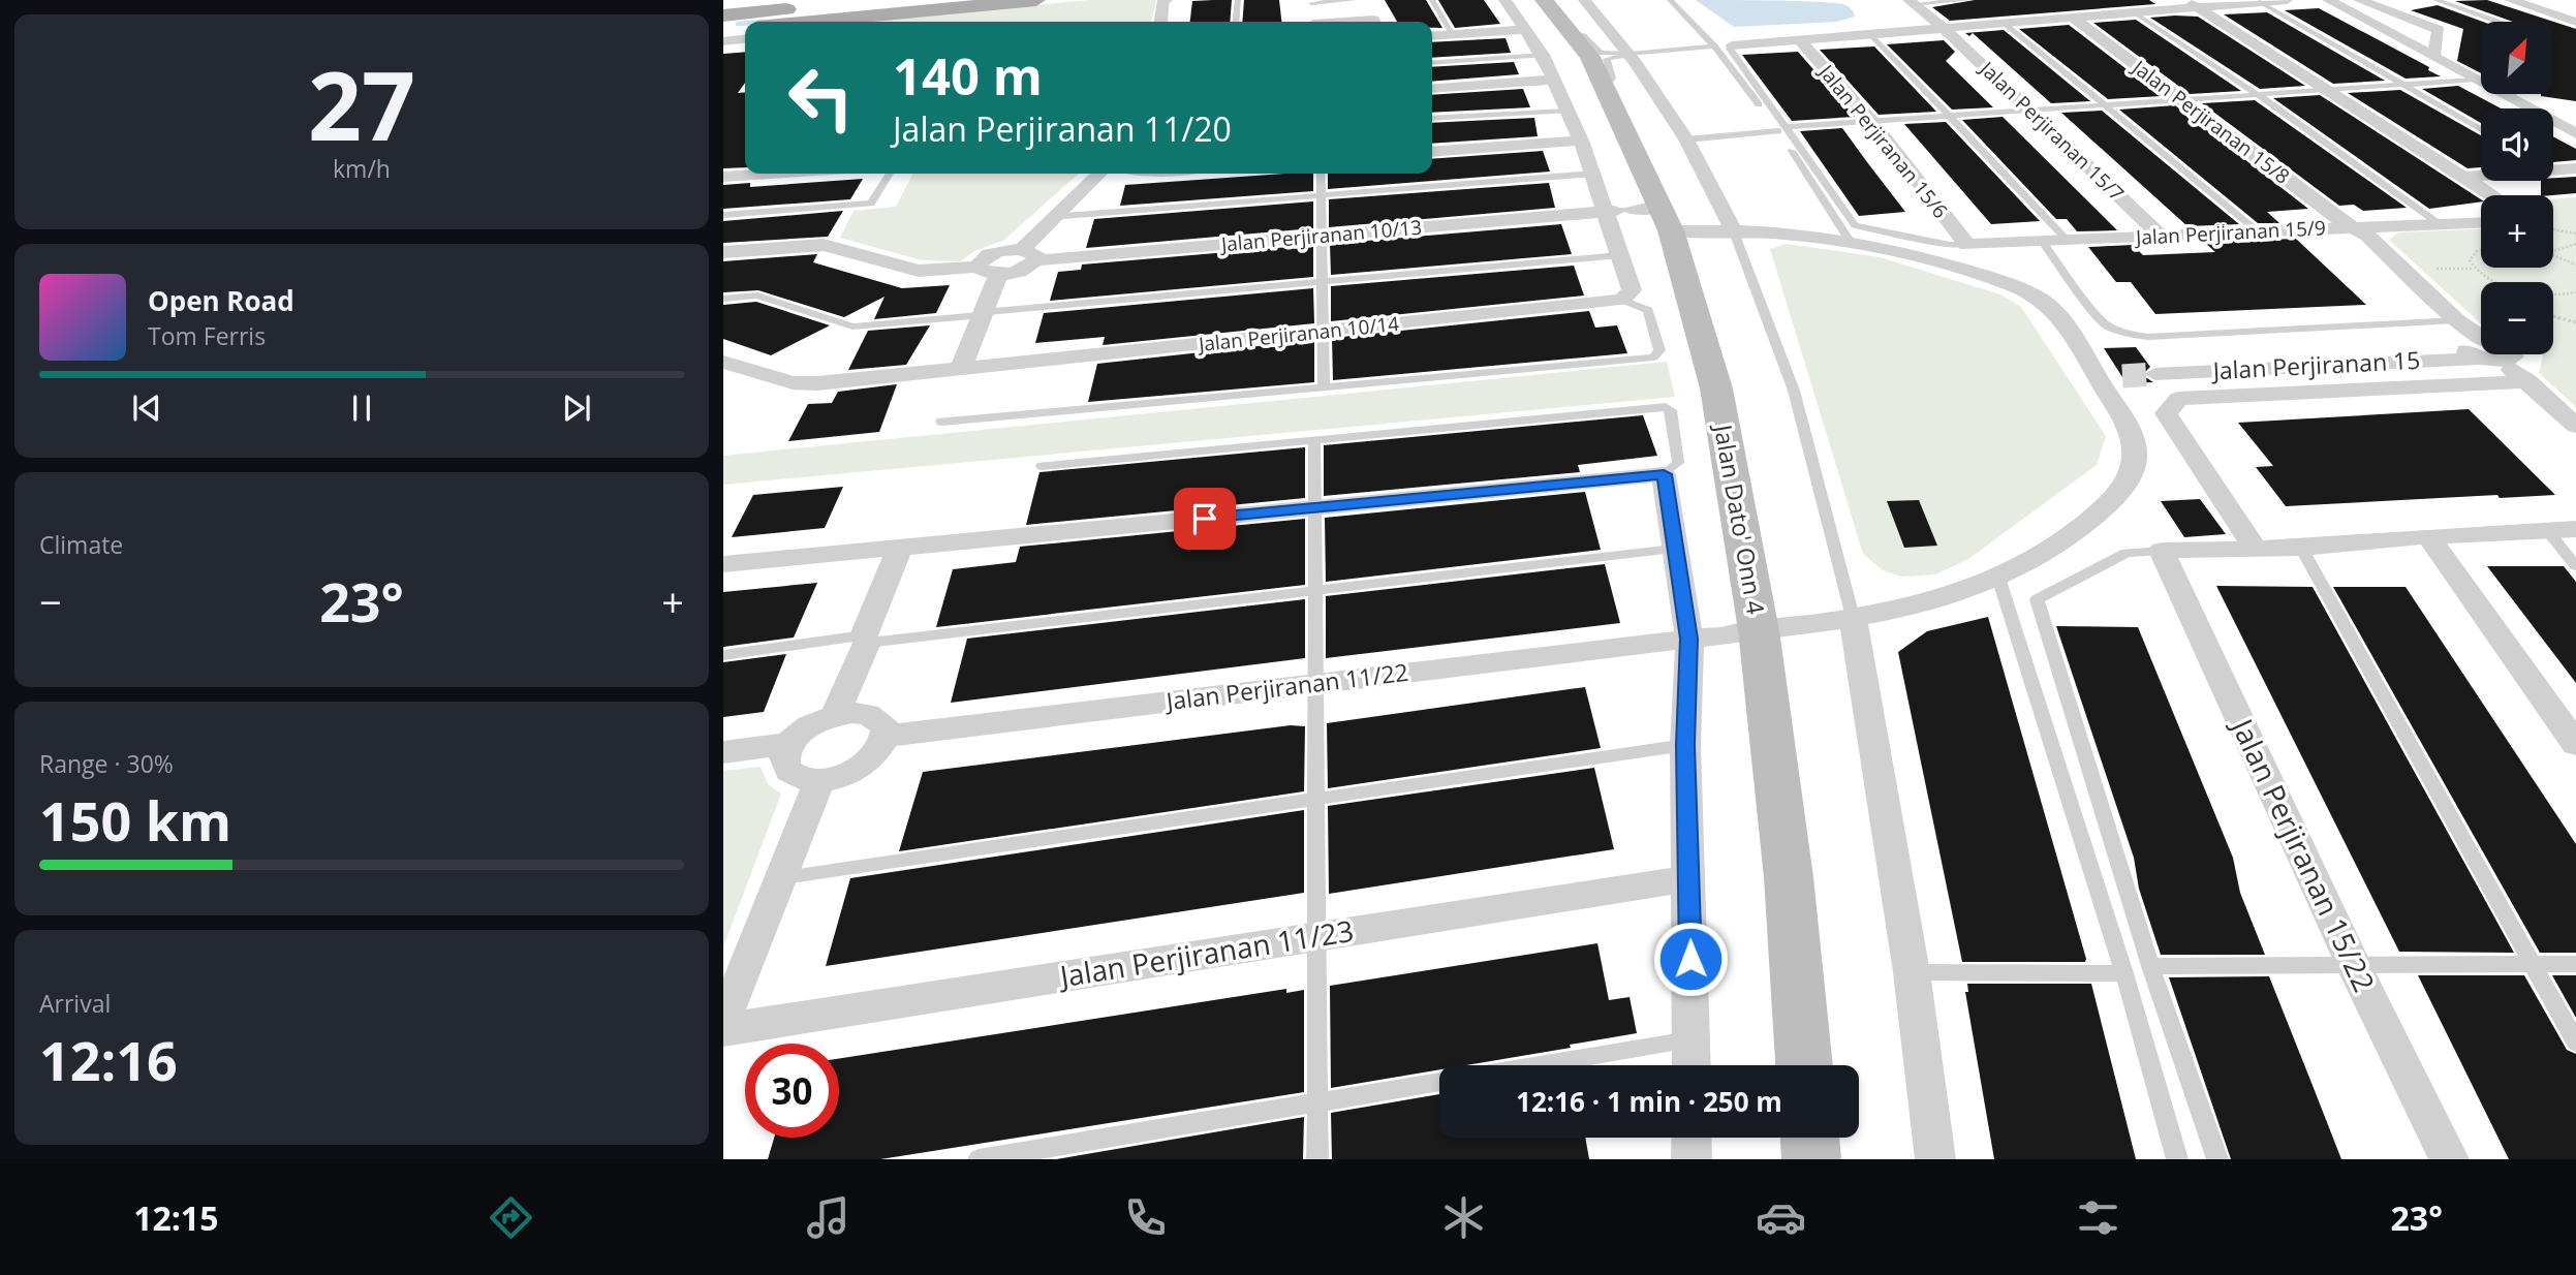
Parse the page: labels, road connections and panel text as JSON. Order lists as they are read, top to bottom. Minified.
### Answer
{"streets":{"main road":["Jalan Dato' Onn 4"],"street":["Jalan Perjiranan 15/8","Jalan Perjiranan 15/7","Jalan Perjiranan 15/6","Jalan Perjiranan 15/9","Jalan Perjiranan 10/13","Jalan Perjiranan 10/14","Jalan Perjiranan 15","Jalan Perjiranan 11/22","Jalan Perjiranan 15/22","Jalan Perjiranan 11/23"]},"crossings":[["Jalan Perjiranan 15/8","Jalan Perjiranan 15/9"],["Jalan Perjiranan 15/7","Jalan Perjiranan 15/9"],["Jalan Perjiranan 15/6","Jalan Perjiranan 15/9"],["Jalan Perjiranan 10/13","Jalan Dato' Onn 4"],["Jalan Perjiranan 10/13","Jalan Perjiranan 11/22"],["Jalan Dato' Onn 4","Jalan Perjiranan 11/22"]],"north":"top right","page":{"tile":[["27","km/h"],"Climate",["Range · 30%","150 km"],["Arrival","12:16"]],"map_buttons":["+","−"],"turn":["140 m","Jalan Perjiranan 11/20"],"song":["Open Road","Tom Ferris"],"heat":["−","23°","+"],"limit":"30","trip":"12:16 · 1 min · 250 m","tabs":["12:15","23°"]}}
